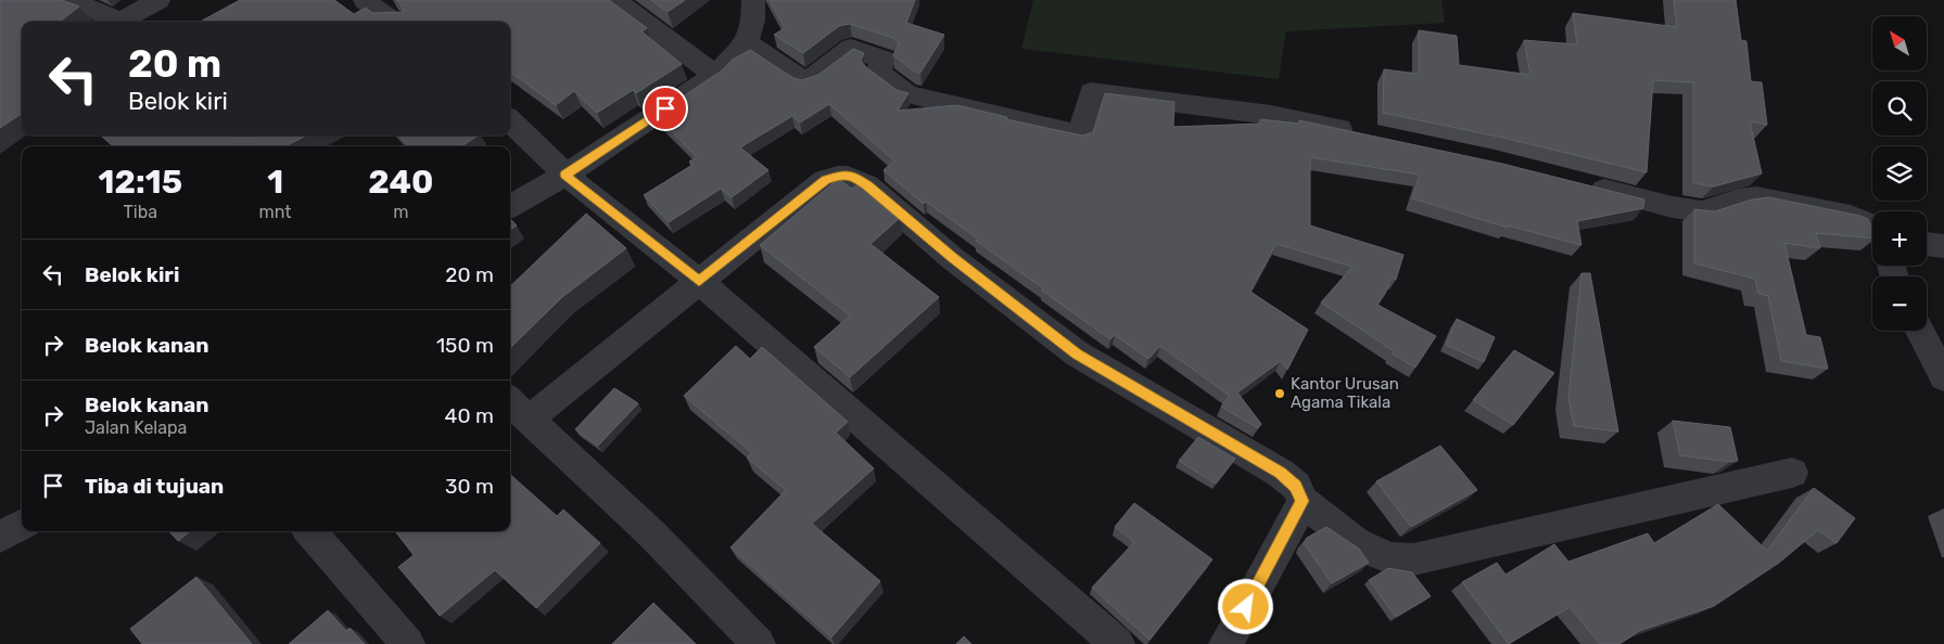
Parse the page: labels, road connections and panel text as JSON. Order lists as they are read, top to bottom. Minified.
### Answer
{"places":["Kantor Urusan Agama Tikala"],"north":"top left","page":{"map_buttons":["+","−"],"turn":["20 m","Belok kiri"],"eta":["12:15","Tiba","1","mnt","240","m"],"list":[{"name":"Belok kiri","value":"20 m"},{"name":"Belok kanan","value":"150 m"},{"name":"Belok kanan","note":"Jalan Kelapa","value":"40 m"},{"name":"Tiba di tujuan","value":"30 m"}]}}
